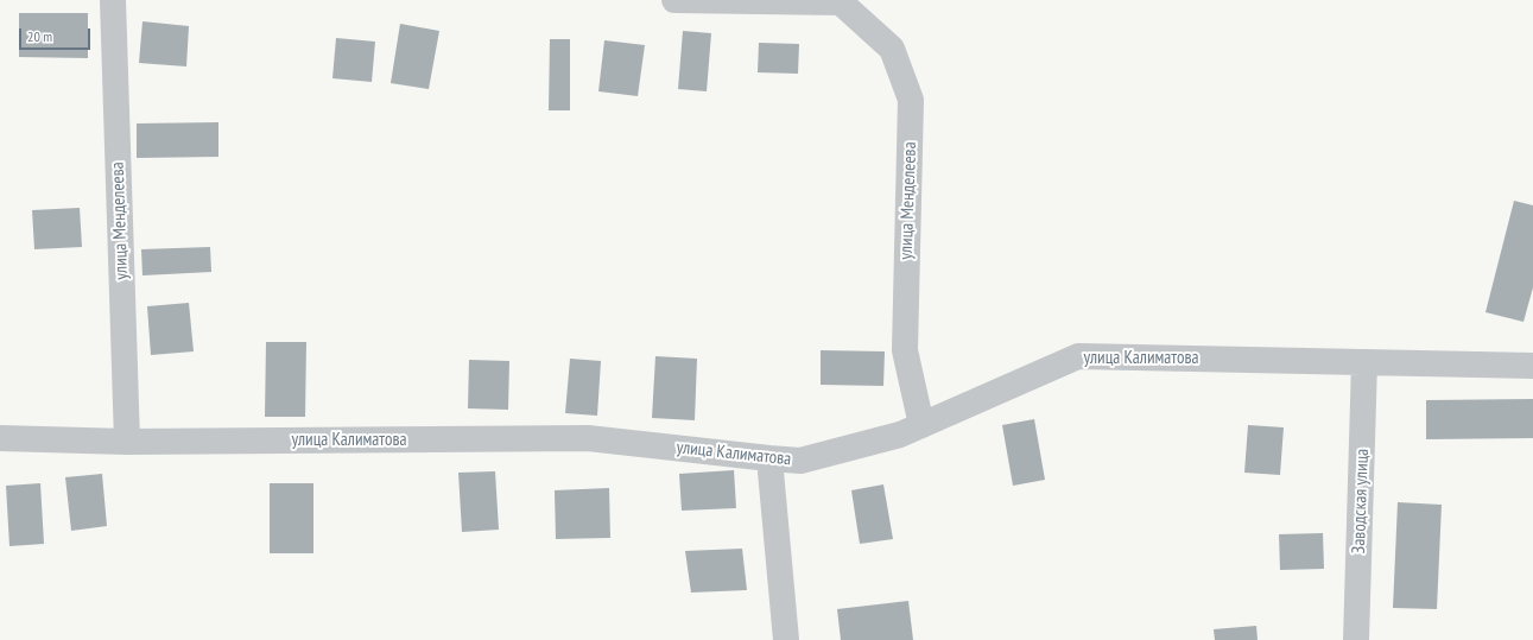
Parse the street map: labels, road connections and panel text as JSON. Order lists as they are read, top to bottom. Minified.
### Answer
{"streets":{"street":["улица Менделеева","улица Калиматова","Заводская улица"]},"crossings":[["улица Менделеева","улица Калиматова"],["улица Калиматова","Заводская улица"]],"scale_bar":"20 m"}
